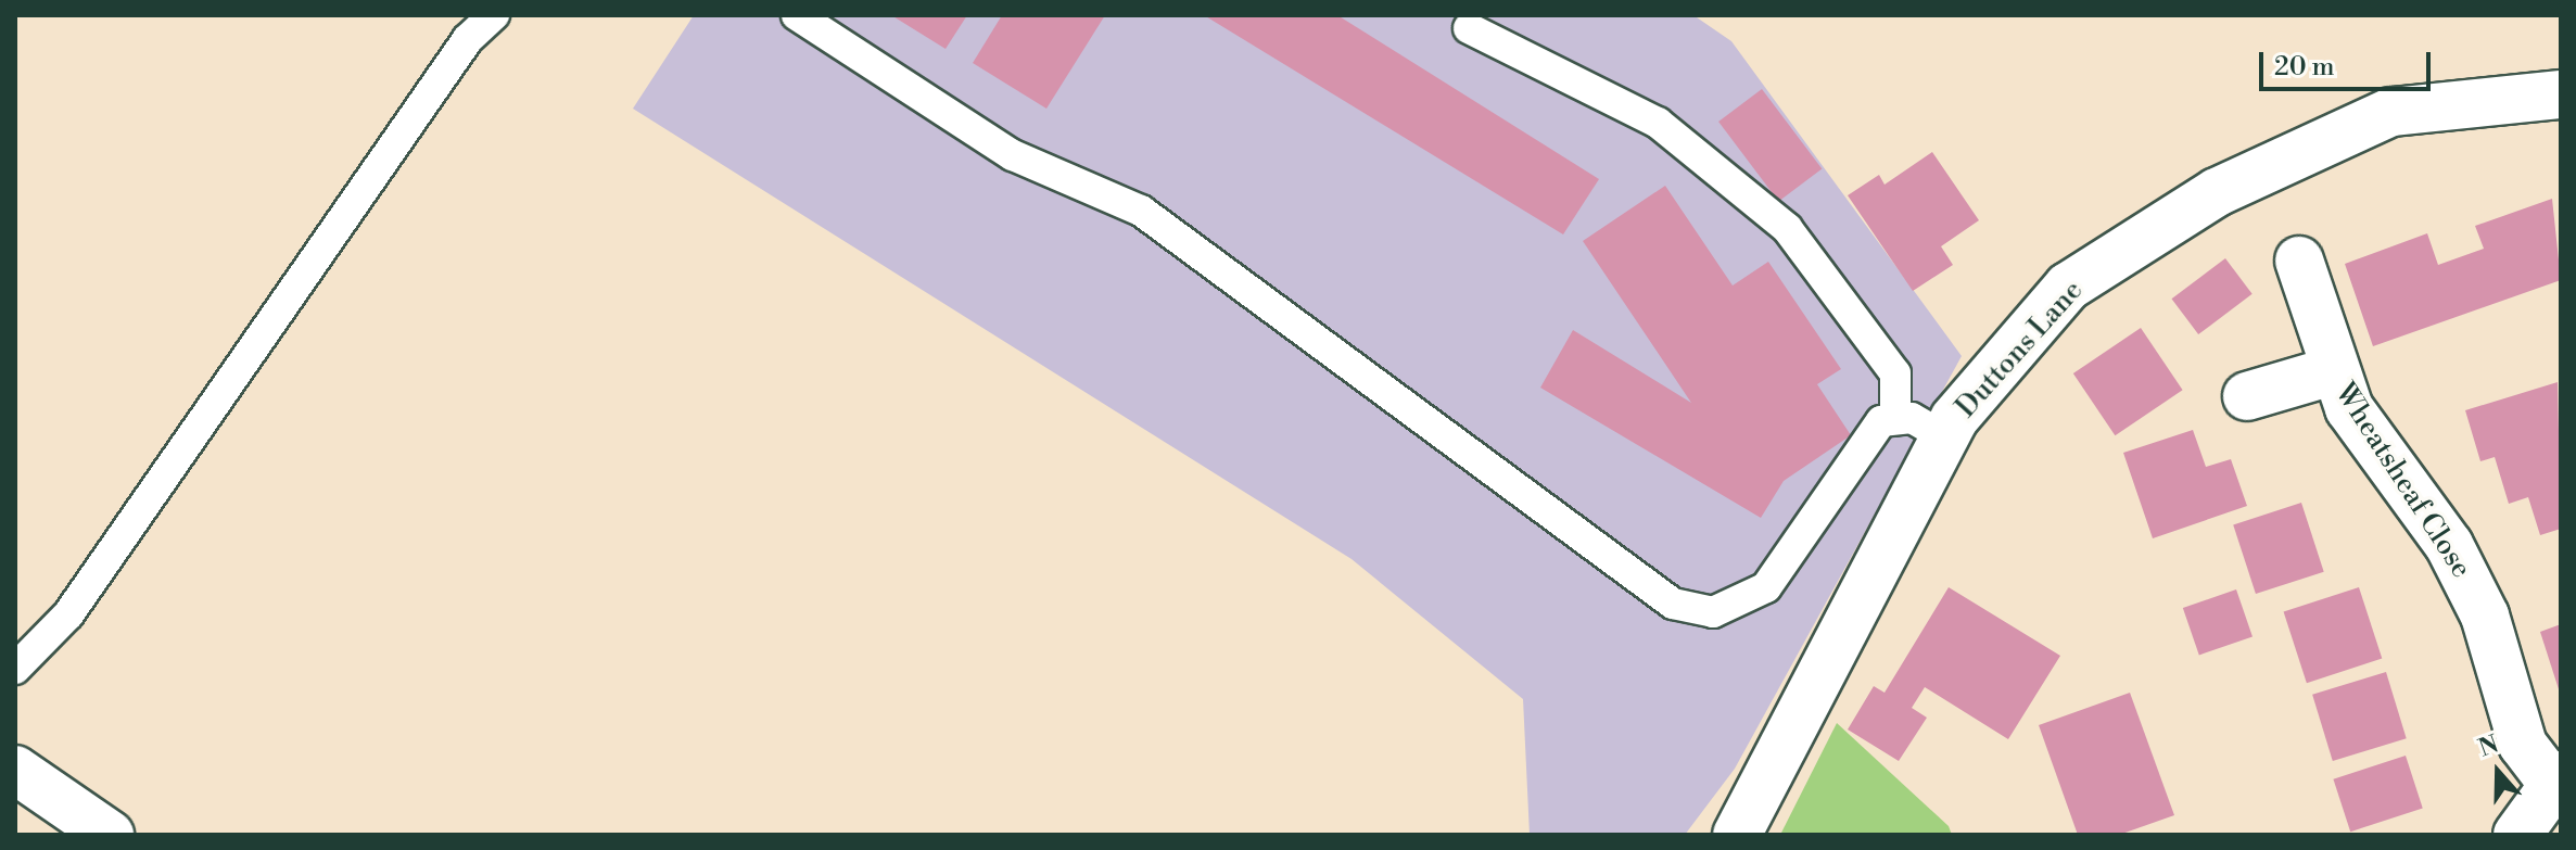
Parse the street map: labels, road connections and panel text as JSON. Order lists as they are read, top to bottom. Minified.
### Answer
{"streets":{"street":["Duttons Lane","Wheatsheaf Close"]},"scale_bar":"20 m","north":"top"}
